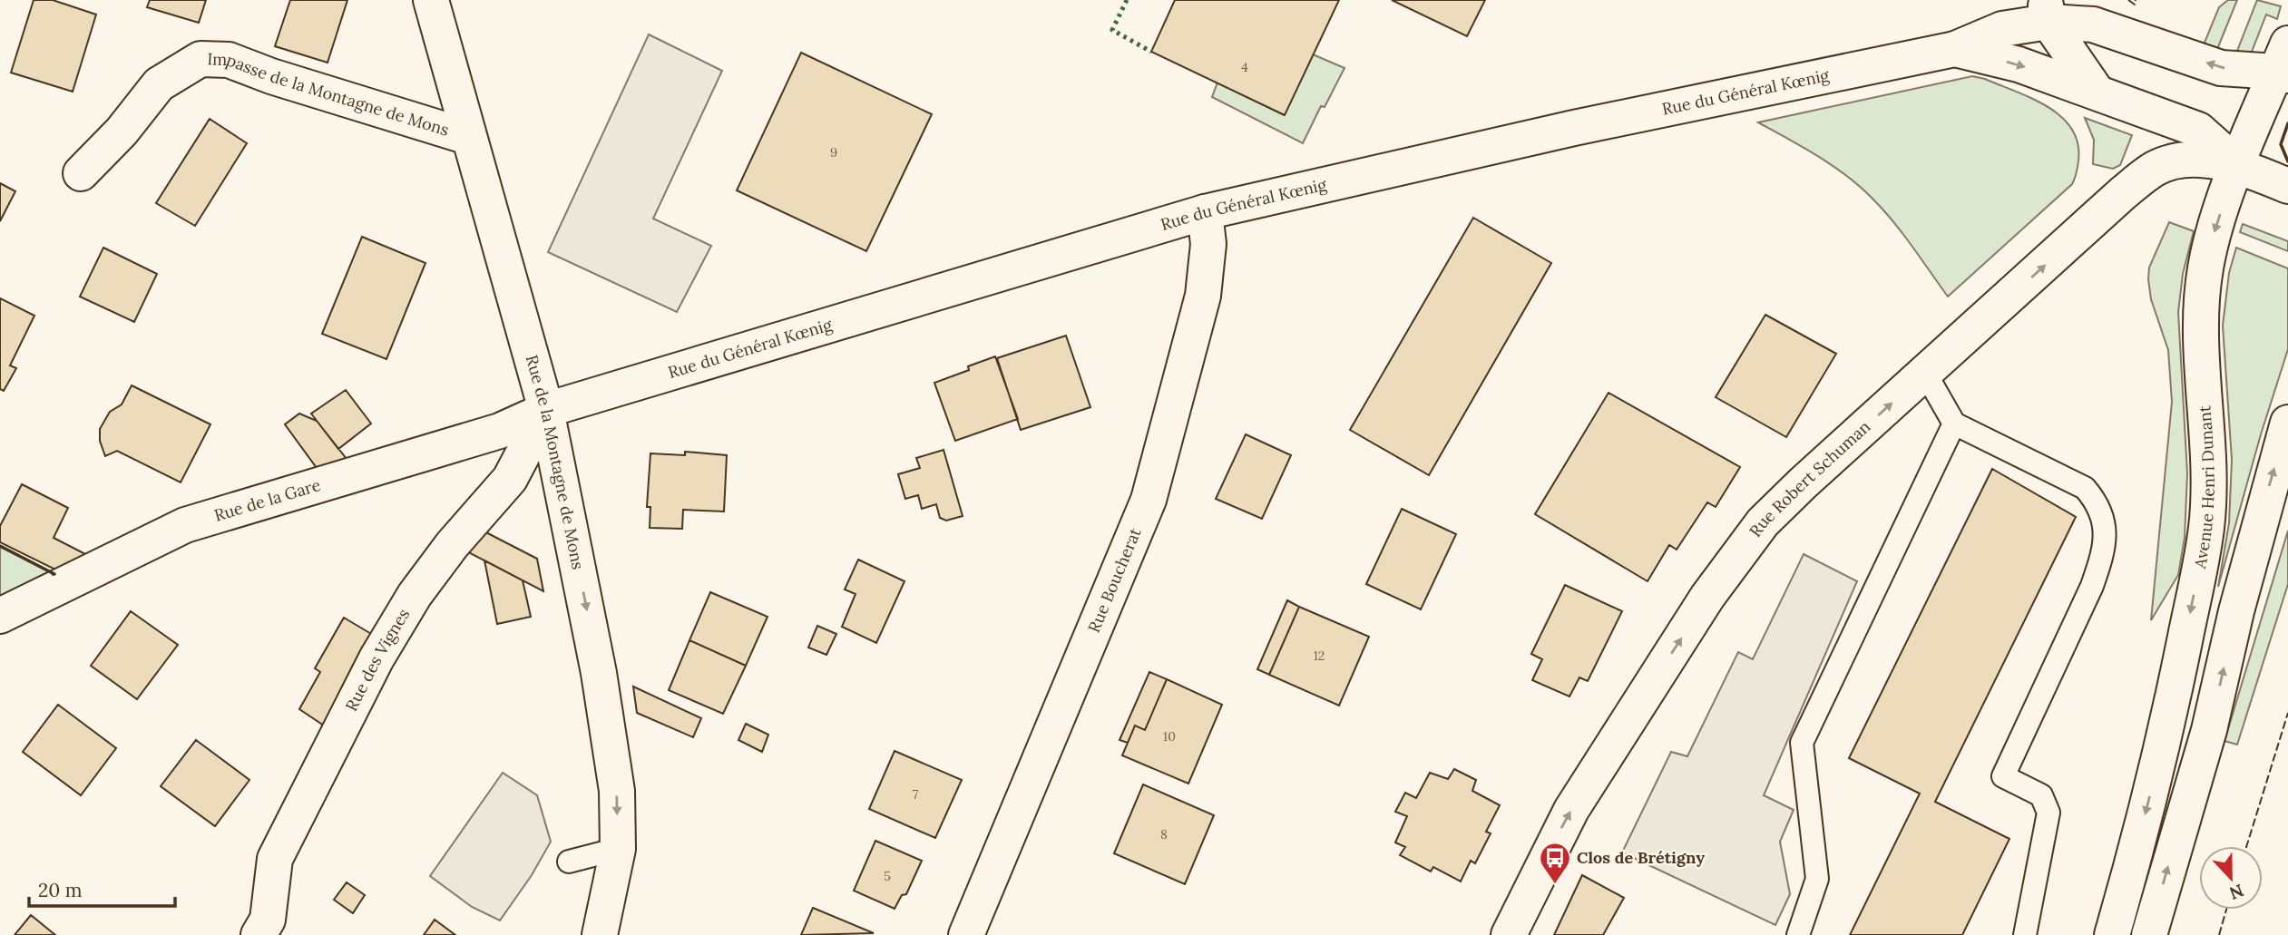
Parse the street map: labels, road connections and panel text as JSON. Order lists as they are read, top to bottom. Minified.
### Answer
{"streets":{"street":["Rue du Général Kœnig","Impasse de la Montagne de Mons","Rue de la Montagne de Mons","Rue Robert Schuman","Avenue Henri Dunant","Rue de la Gare","Rue Boucherat","Rue des Vignes"]},"crossings":[["Rue du Général Kœnig","Rue de la Montagne de Mons"],["Rue du Général Kœnig","Rue Robert Schuman"],["Rue du Général Kœnig","Avenue Henri Dunant"],["Rue du Général Kœnig","Rue de la Gare"],["Rue du Général Kœnig","Rue Boucherat"],["Rue du Général Kœnig","Rue des Vignes"],["Impasse de la Montagne de Mons","Rue de la Montagne de Mons"],["Rue de la Montagne de Mons","Rue de la Gare"],["Rue de la Montagne de Mons","Rue des Vignes"],["Rue Robert Schuman","Avenue Henri Dunant"],["Rue de la Gare","Rue des Vignes"]],"one_way":["Rue de la Montagne de Mons","Rue Robert Schuman"],"places":{"bus stop":["Clos de Brétigny"]},"house_numbers":["4","9","12","10","7","8","5"],"scale_bar":"20 m","north":"bottom"}
